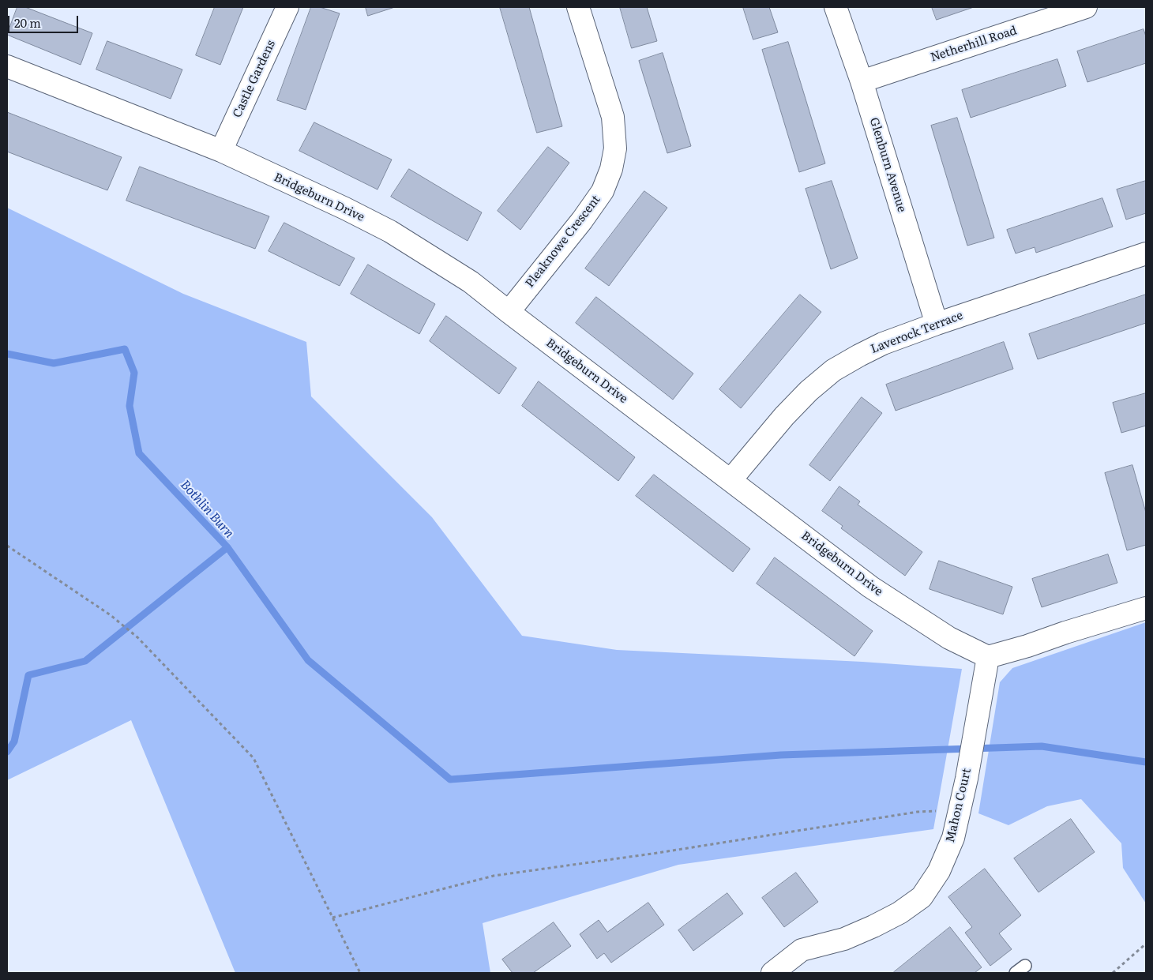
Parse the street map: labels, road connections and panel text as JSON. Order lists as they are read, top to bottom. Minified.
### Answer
{"streets":{"street":["Netherhill Road","Castle Gardens","Glenburn Avenue","Bridgeburn Drive","Pleaknowe Crescent","Laverock Terrace","Mahon Court"]},"crossings":[["Netherhill Road","Glenburn Avenue"],["Castle Gardens","Bridgeburn Drive"],["Glenburn Avenue","Laverock Terrace"],["Bridgeburn Drive","Pleaknowe Crescent"],["Bridgeburn Drive","Laverock Terrace"],["Bridgeburn Drive","Mahon Court"]],"water":["Bothlin Burn"],"scale_bar":"20 m"}
